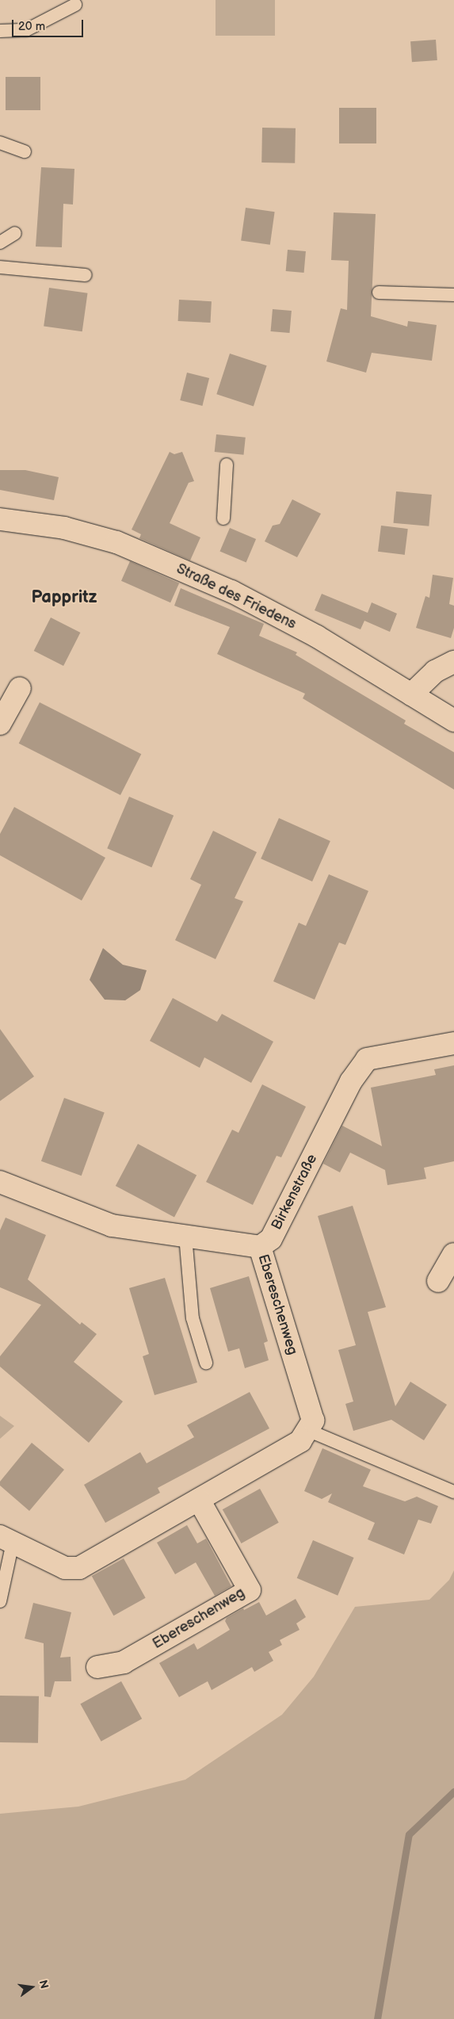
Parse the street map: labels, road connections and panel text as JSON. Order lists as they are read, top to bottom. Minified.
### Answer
{"streets":{"street":["Straße des Friedens","Birkenstraße","Ebereschenweg"]},"crossings":[["Birkenstraße","Ebereschenweg"]],"districts":["Pappritz"],"scale_bar":"20 m","north":"right"}
